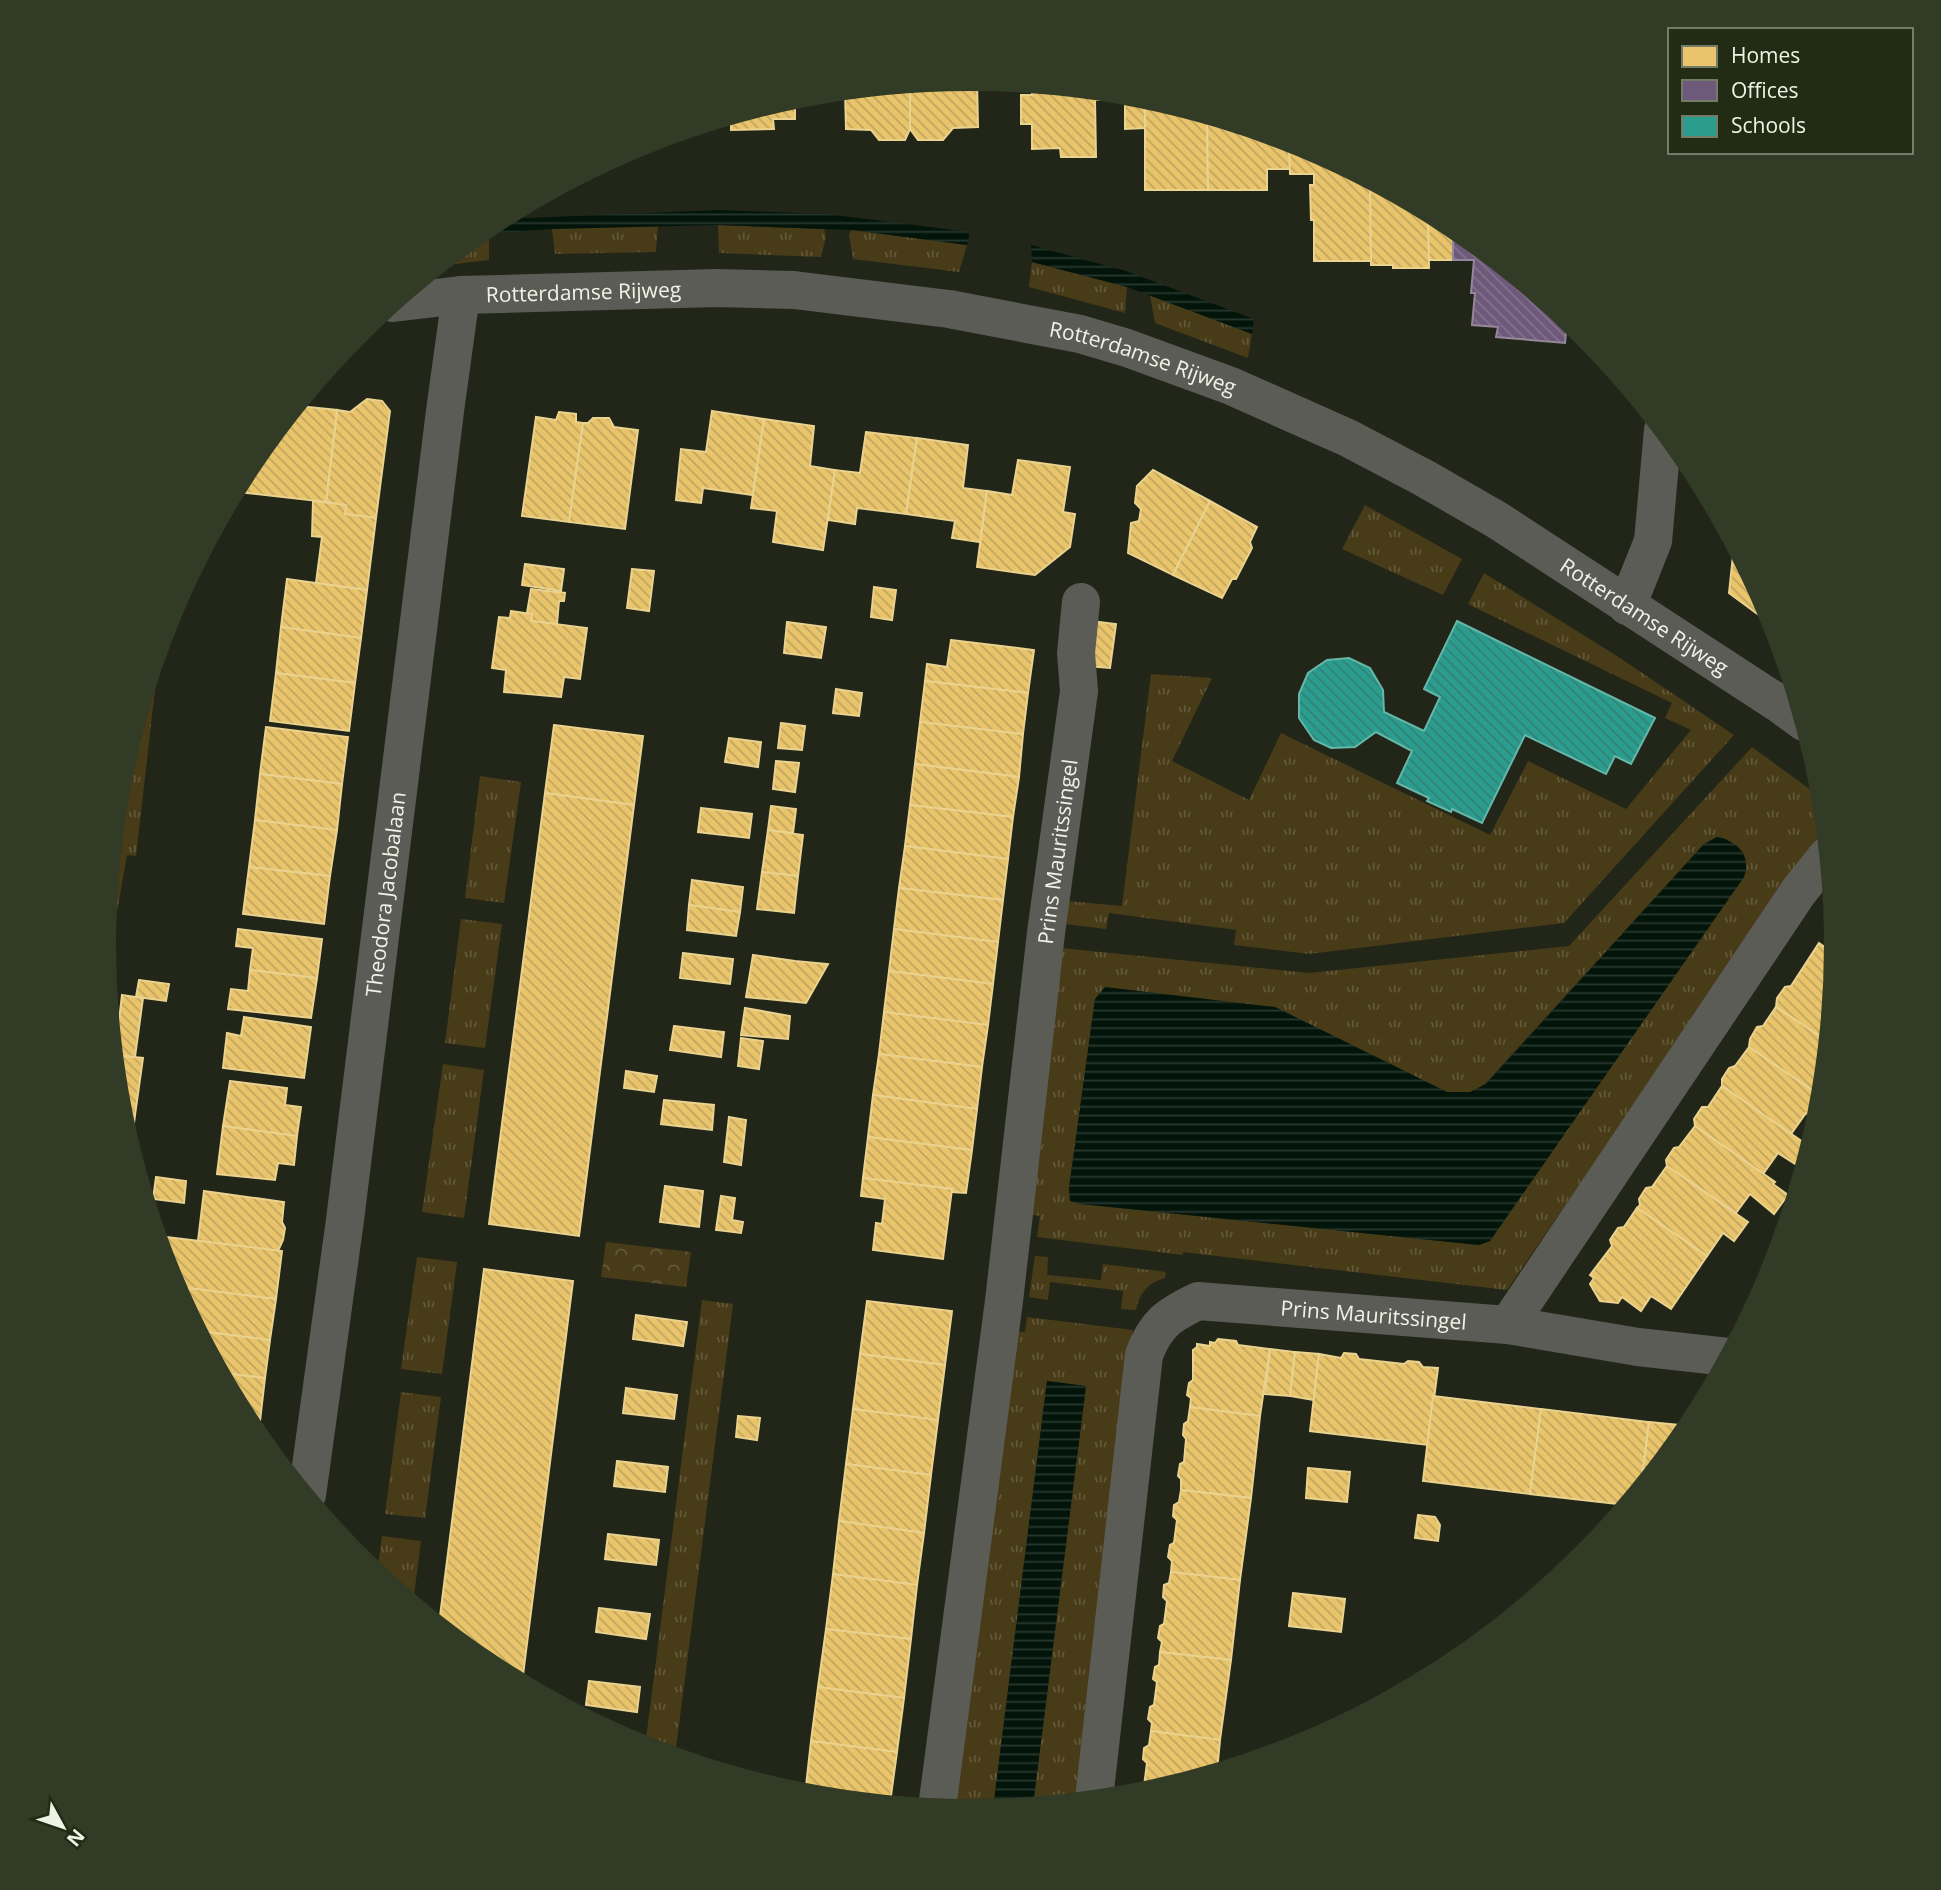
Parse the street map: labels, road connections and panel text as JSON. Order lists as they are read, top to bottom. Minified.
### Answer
{"streets":{"street":["Rotterdamse Rijweg","Prins Mauritssingel","Theodora Jacobalaan"]},"crossings":[["Rotterdamse Rijweg","Theodora Jacobalaan"]],"legend":["Homes","Offices","Schools"],"north":"bottom right"}
